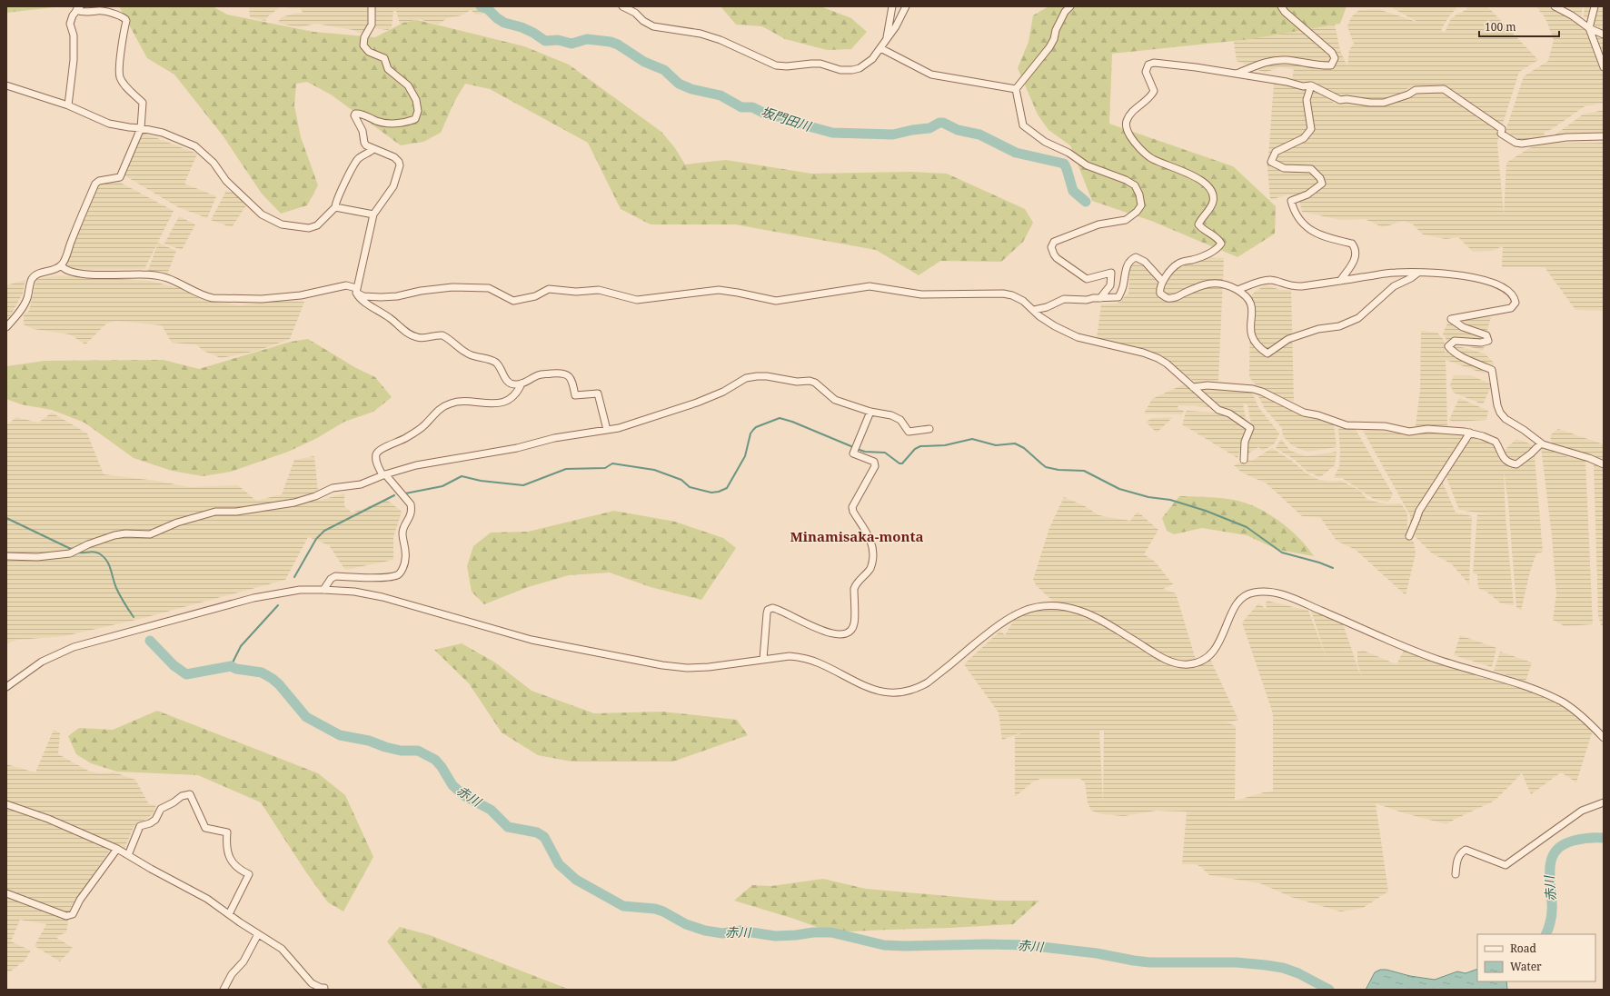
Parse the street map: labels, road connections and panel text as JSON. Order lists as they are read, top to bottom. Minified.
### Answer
{"districts":["Minamisaka-monta"],"water":["坂門田川","赤川"],"legend":["Road","Water"],"scale_bar":"100 m"}
